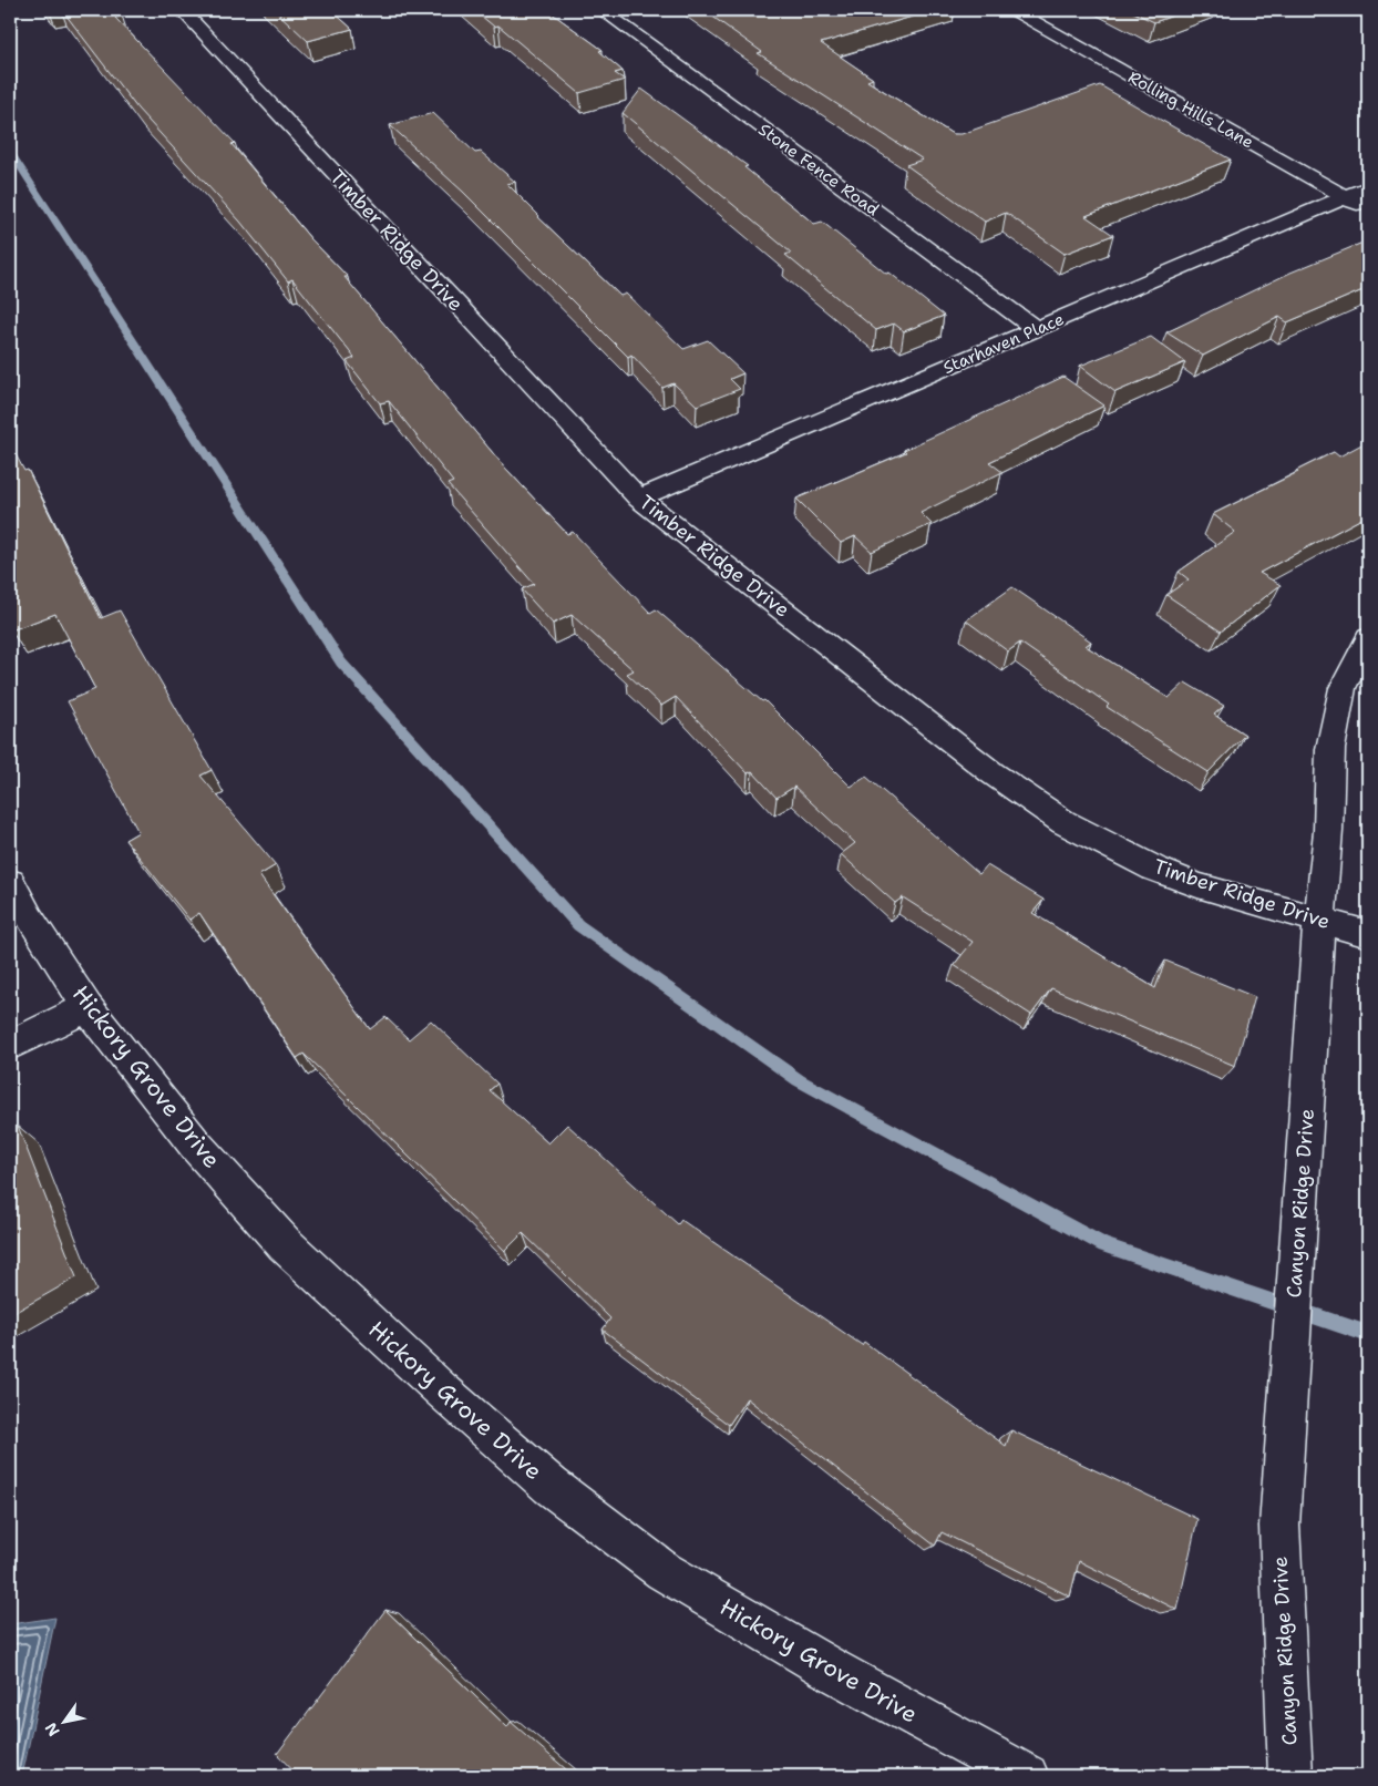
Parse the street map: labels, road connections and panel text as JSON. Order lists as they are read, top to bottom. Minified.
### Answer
{"streets":{"street":["Rolling Hills Lane","Stone Fence Road","Timber Ridge Drive","Starhaven Place","Hickory Grove Drive","Canyon Ridge Drive"]},"crossings":[["Rolling Hills Lane","Starhaven Place"],["Stone Fence Road","Starhaven Place"],["Timber Ridge Drive","Starhaven Place"],["Timber Ridge Drive","Canyon Ridge Drive"]],"north":"bottom left"}
